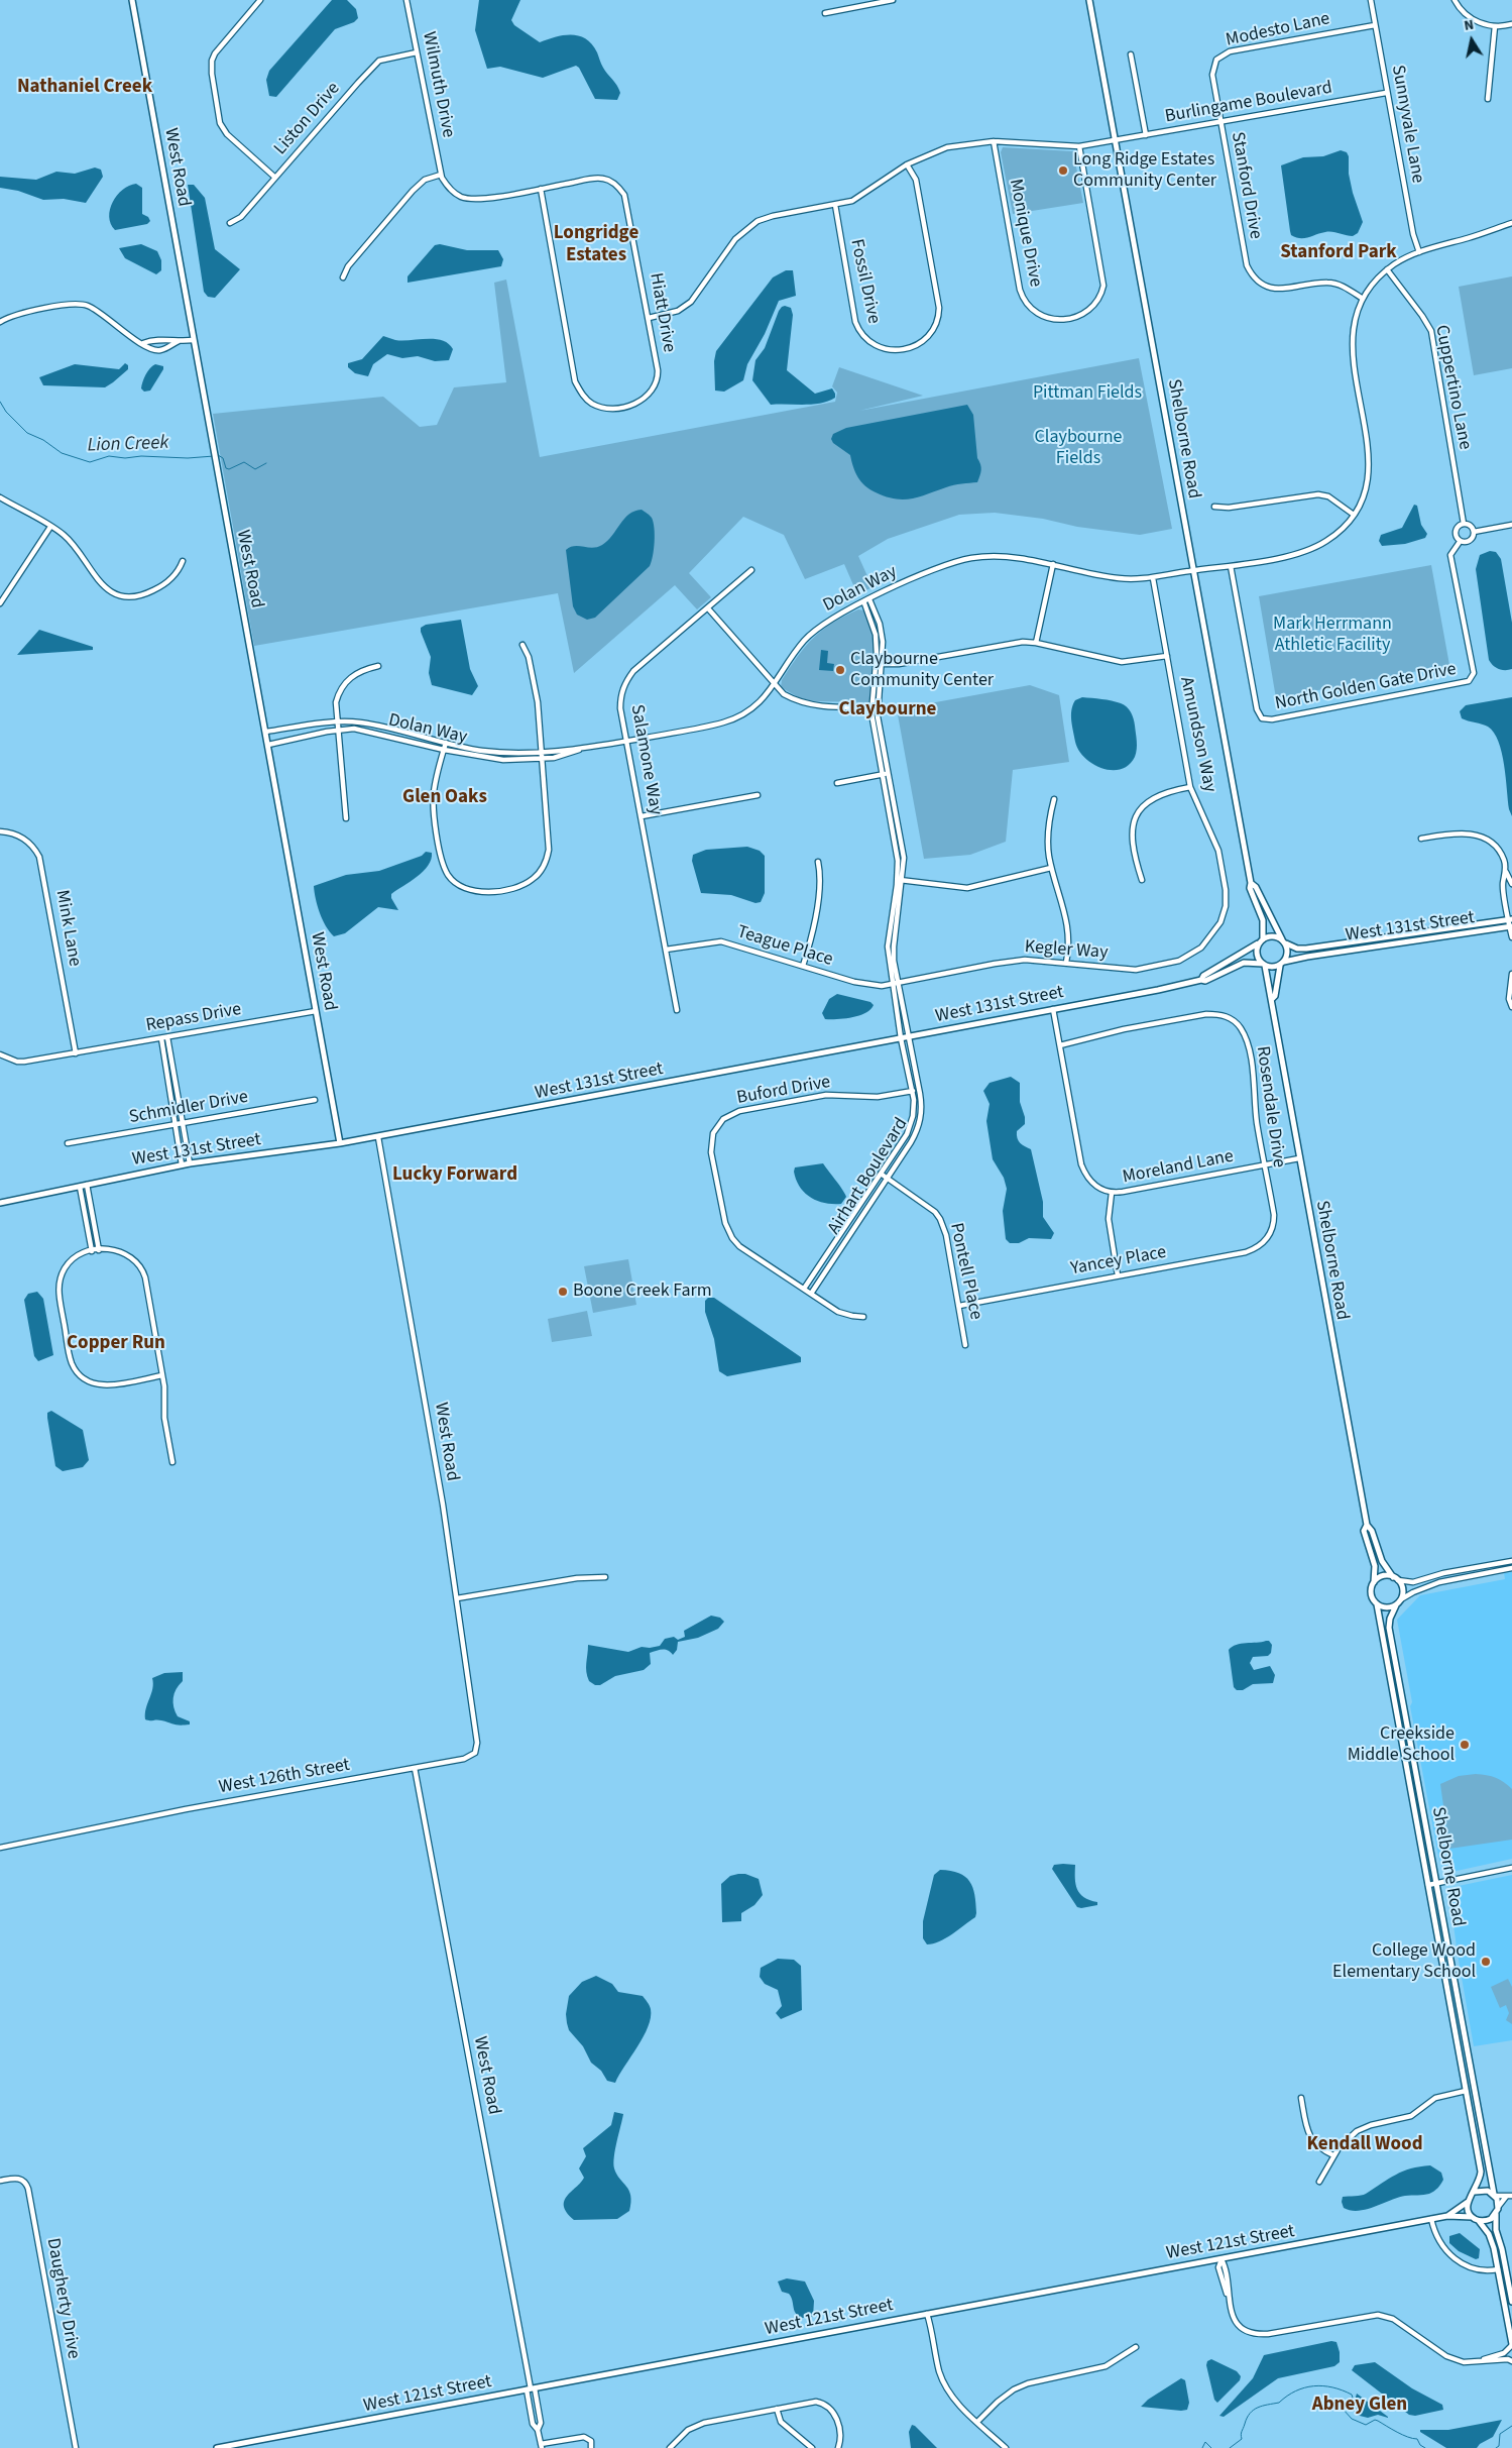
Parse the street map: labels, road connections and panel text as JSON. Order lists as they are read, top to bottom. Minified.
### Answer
{"streets":{"street":["Modesto Lane","Wilmuth Drive","Burlingame Boulevard","Liston Drive","Sunnyvale Lane","West Road","Stanford Drive","Monique Drive","Fossil Drive","Hiatt Drive","Cuppertino Lane","Shelborne Road","Dolan Way","North Golden Gate Drive","Amundson Way","Salamone Way","West 131st Street","Mink Lane","Teague Place","Kegler Way","Repass Drive","Buford Drive","Rosendale Drive","Schmidler Drive","Moreland Lane","Airhart Boulevard","Yancey Place","Pontell Place","West 126th Street","West 121st Street","Daugherty Drive"]},"crossings":[["Modesto Lane","Sunnyvale Lane"],["Modesto Lane","Stanford Drive"],["Wilmuth Drive","Liston Drive"],["Burlingame Boulevard","Sunnyvale Lane"],["Burlingame Boulevard","Stanford Drive"],["Burlingame Boulevard","Monique Drive"],["Burlingame Boulevard","Fossil Drive"],["Burlingame Boulevard","Hiatt Drive"],["Burlingame Boulevard","Shelborne Road"],["Sunnyvale Lane","Dolan Way"],["West Road","Dolan Way"],["West Road","West 131st Street"],["West Road","Repass Drive"],["West Road","West 126th Street"],["West Road","West 121st Street"],["Stanford Drive","Dolan Way"],["Cuppertino Lane","Dolan Way"],["Cuppertino Lane","North Golden Gate Drive"],["Shelborne Road","Dolan Way"],["Shelborne Road","West 131st Street"],["Shelborne Road","Moreland Lane"],["Shelborne Road","West 121st Street"],["Dolan Way","North Golden Gate Drive"],["Dolan Way","Amundson Way"],["Dolan Way","Salamone Way"],["Amundson Way","Kegler Way"],["Salamone Way","Teague Place"],["West 131st Street","Moreland Lane"],["West 131st Street","Airhart Boulevard"],["Mink Lane","Repass Drive"],["Teague Place","Kegler Way"],["Teague Place","Airhart Boulevard"],["Kegler Way","Airhart Boulevard"],["Buford Drive","Airhart Boulevard"],["Rosendale Drive","Moreland Lane"],["Rosendale Drive","Yancey Place"],["Airhart Boulevard","Pontell Place"],["Yancey Place","Pontell Place"]],"districts":["Nathaniel Creek","Longridge Estates","Stanford Park","Claybourne","Glen Oaks","Lucky Forward","Copper Run","Kendall Wood","Abney Glen"],"water":["Lion Creek"],"parks":["Pittman Fields","Claybourne Fields","Mark Herrmann Athletic Facility"],"places":["Long Ridge Estates Community Center","Claybourne Community Center","Boone Creek Farm","Creekside Middle School","College Wood Elementary School"],"north":"top"}
